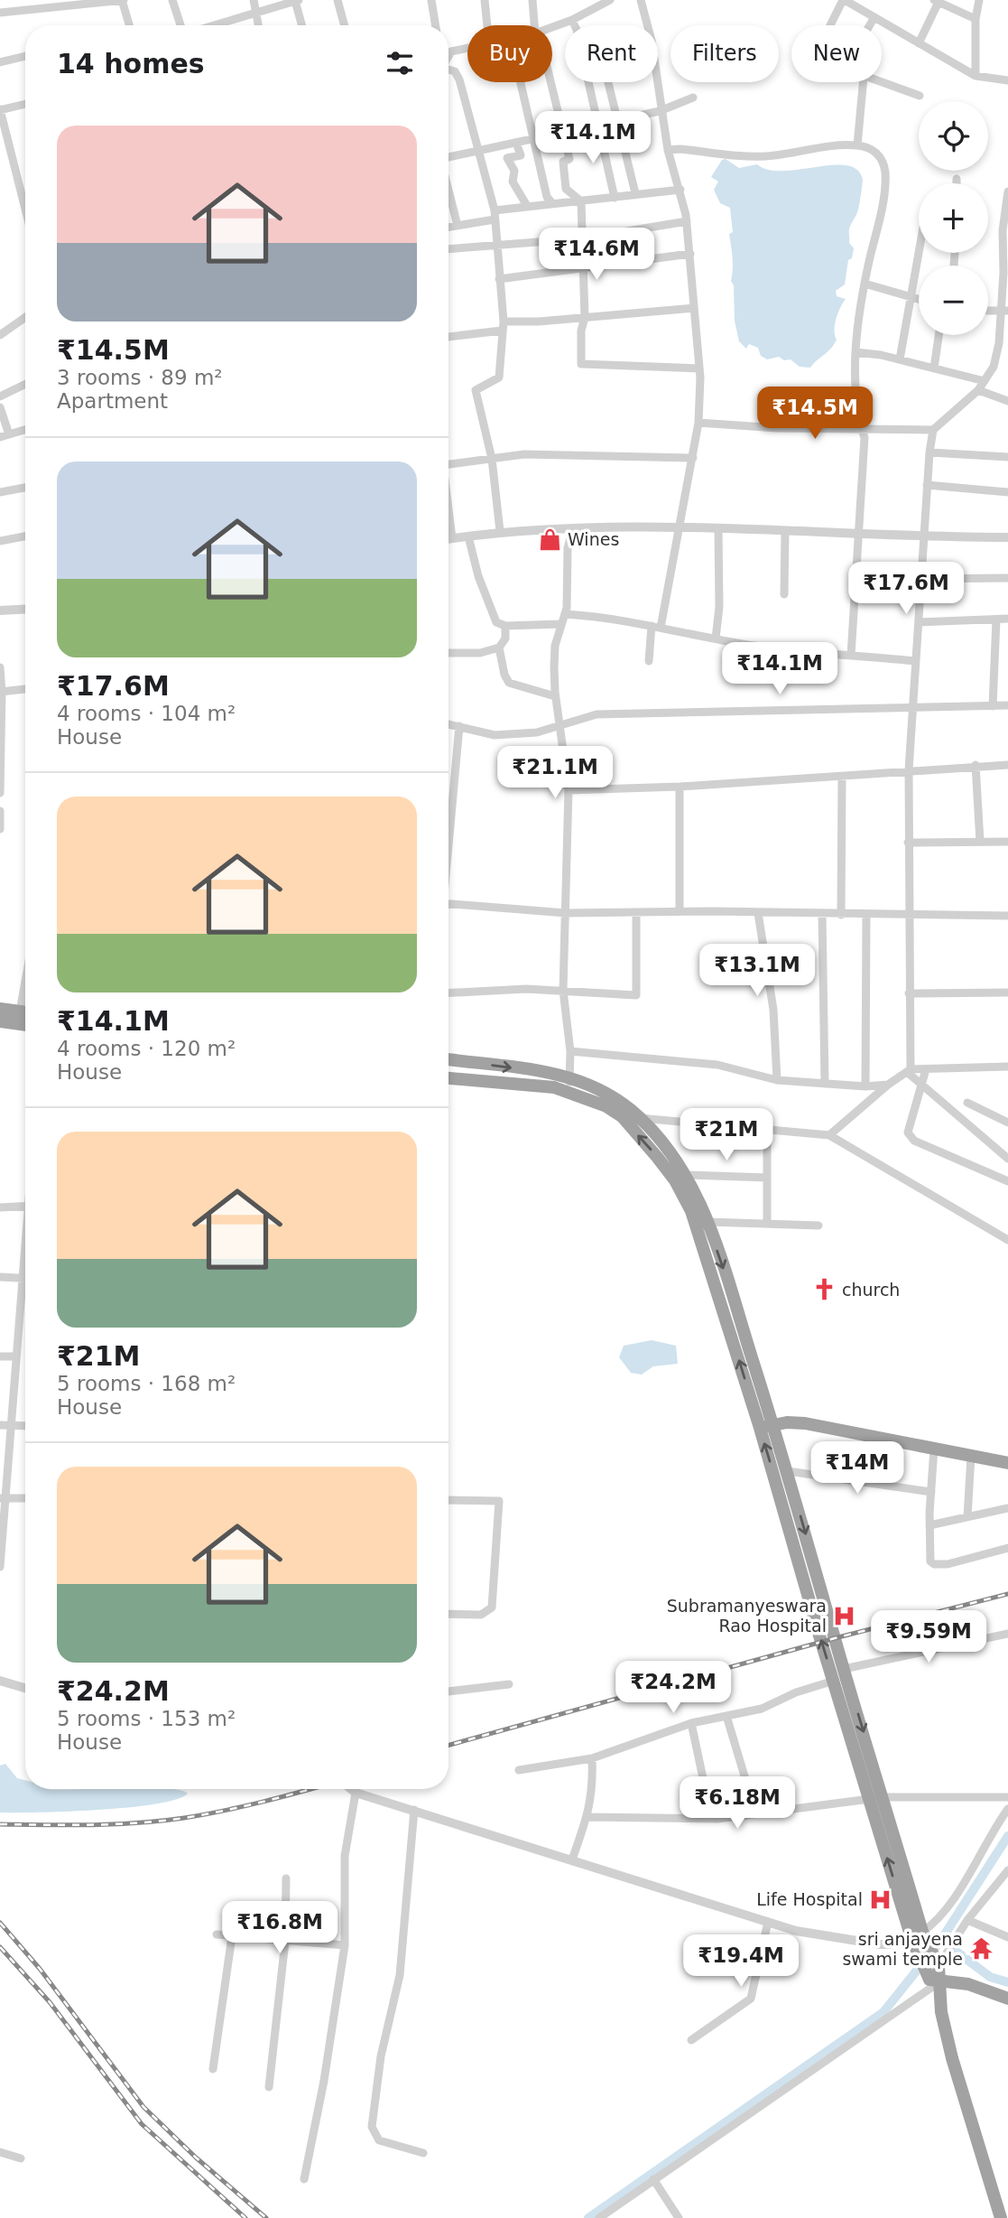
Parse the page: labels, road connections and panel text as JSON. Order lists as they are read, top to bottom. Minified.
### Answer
{"places":{"shop":["Wines"],"church":["church"],"hospital":["Subramanyeswara Rao Hospital","Life Hospital"],"temple":["sri anjayena swami temple"]},"page":{"chip":["Buy","Rent","Filters","New"],"heading":"14 homes","map_buttons":["+","−"],"list":[{"name":"₹14.5M","note":"3 rooms · 89 m² · Apartment"},{"name":"₹17.6M","note":"4 rooms · 104 m² · House"},{"name":"₹14.1M","note":"4 rooms · 120 m² · House"},{"name":"₹21M","note":"5 rooms · 168 m² · House"},{"name":"₹24.2M","note":"5 rooms · 153 m² · House"}],"price":["₹14.1M","₹14.6M","₹14.5M","₹17.6M","₹14.1M","₹21.1M","₹13.1M","₹21M","₹14M","₹9.59M","₹24.2M","₹6.18M","₹16.8M","₹19.4M"]}}
